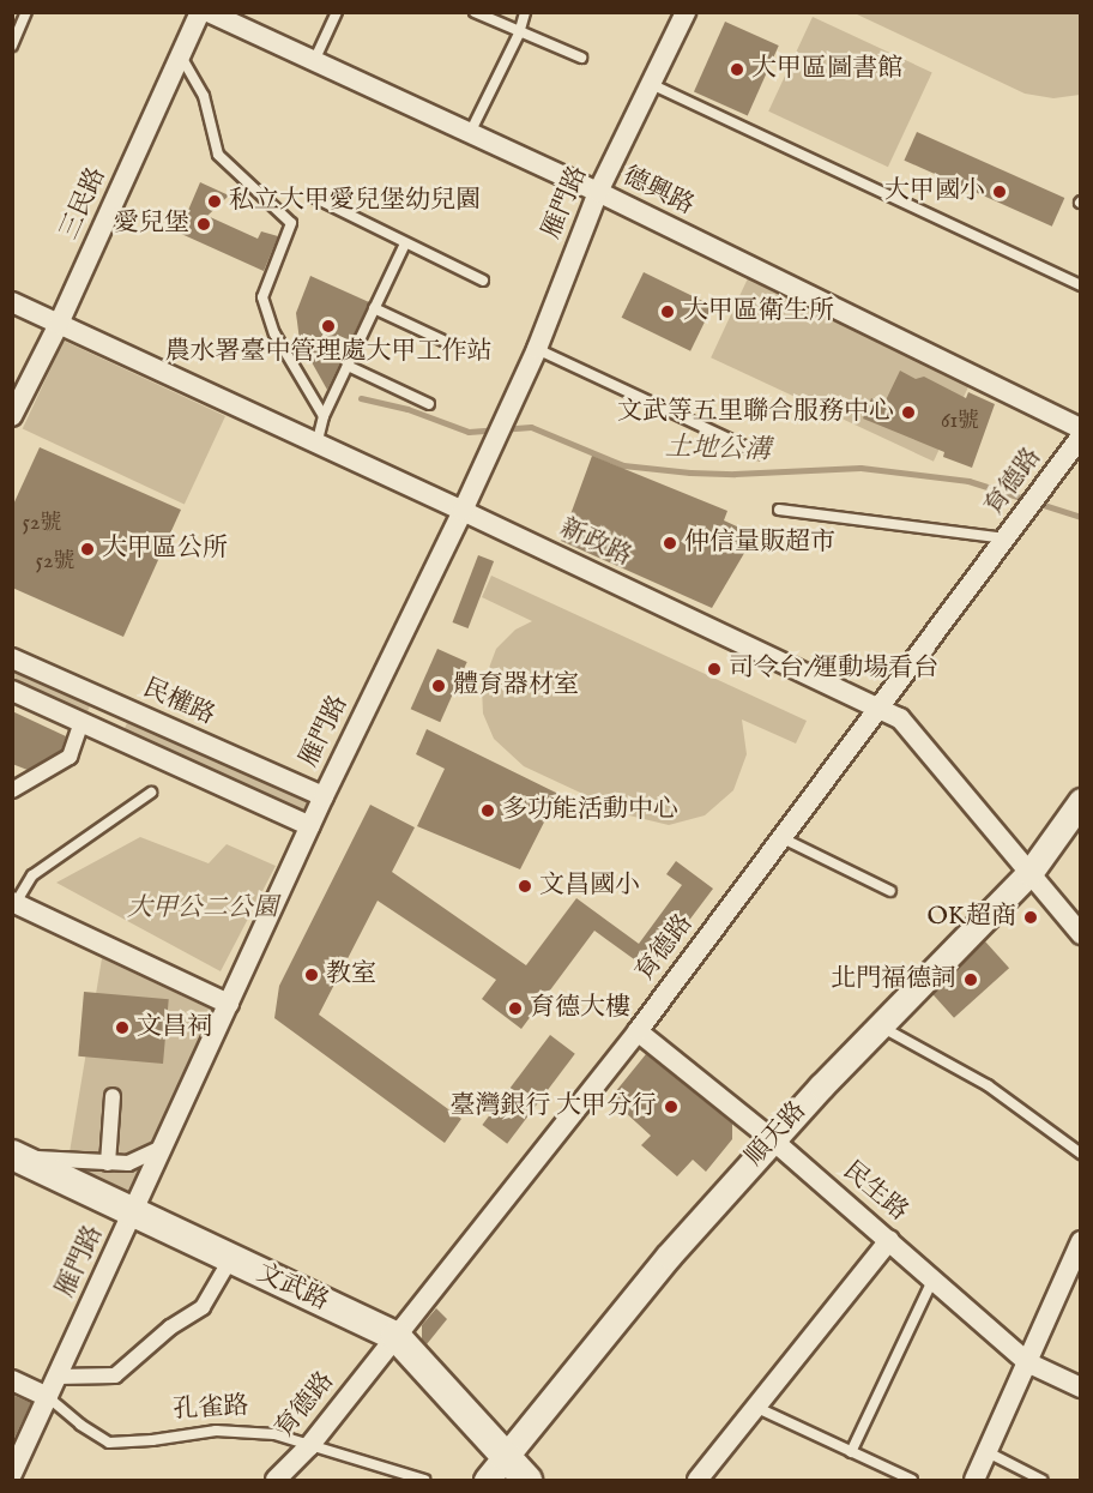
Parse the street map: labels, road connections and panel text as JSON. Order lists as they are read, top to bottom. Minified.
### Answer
{"streets":{"main road":["文武路"],"street":["德興路","雁門路","三民路","育德路","新政路","民權路","順天路","民生路","孔雀路"]},"crossings":[["德興路","雁門路"],["雁門路","新政路"],["雁門路","民權路"],["雁門路","文武路"],["雁門路","孔雀路"],["三民路","新政路"],["育德路","新政路"],["育德路","民生路"],["育德路","文武路"],["育德路","孔雀路"],["新政路","順天路"],["順天路","民生路"],["順天路","文武路"]],"water":["土地公溝"],"parks":["大甲公二公園"],"places":["大甲區圖書館","大甲國小","私立大甲愛兒堡幼兒園","愛兒堡","大甲區衛生所","農水署臺中管理處大甲工作站","文武等五里聯合服務中心","仲信量販超市","大甲區公所","司令台/運動場看台","體育器材室","多功能活動中心","文昌國小","OK超商","教室","北門福德詞","育德大樓","文昌祠","臺灣銀行 大甲分行"],"house_numbers":["61號","52號","52號"]}
